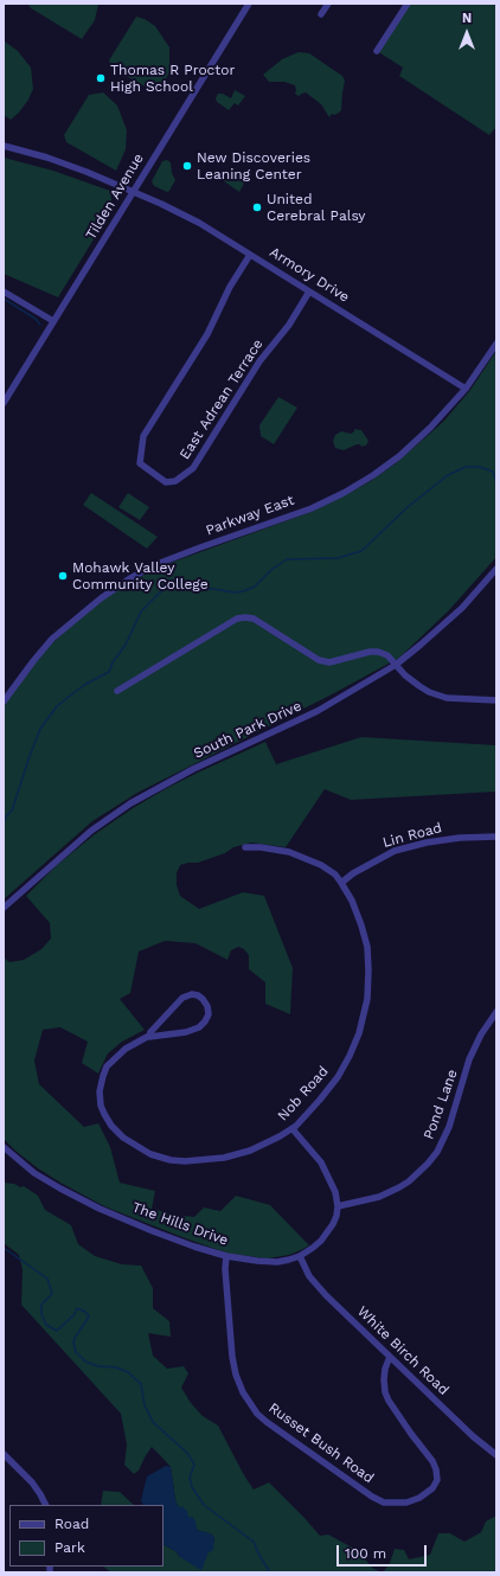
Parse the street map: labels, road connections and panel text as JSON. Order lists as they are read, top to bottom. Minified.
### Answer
{"streets":{"street":["Tilden Avenue","Armory Drive","East Adrean Terrace","Parkway East","South Park Drive","Lin Road","Nob Road","Pond Lane","The Hills Drive","White Birch Road","Russet Bush Road"]},"crossings":[["Tilden Avenue","Armory Drive"],["Armory Drive","East Adrean Terrace"],["Armory Drive","Parkway East"],["Lin Road","Nob Road"],["Pond Lane","The Hills Drive"],["The Hills Drive","White Birch Road"],["The Hills Drive","Russet Bush Road"],["White Birch Road","Russet Bush Road"]],"places":["Thomas R Proctor High School","New Discoveries Leaning Center","United Cerebral Palsy","Mohawk Valley Community College"],"legend":["Road","Park"],"scale_bar":"100 m","north":"top"}
